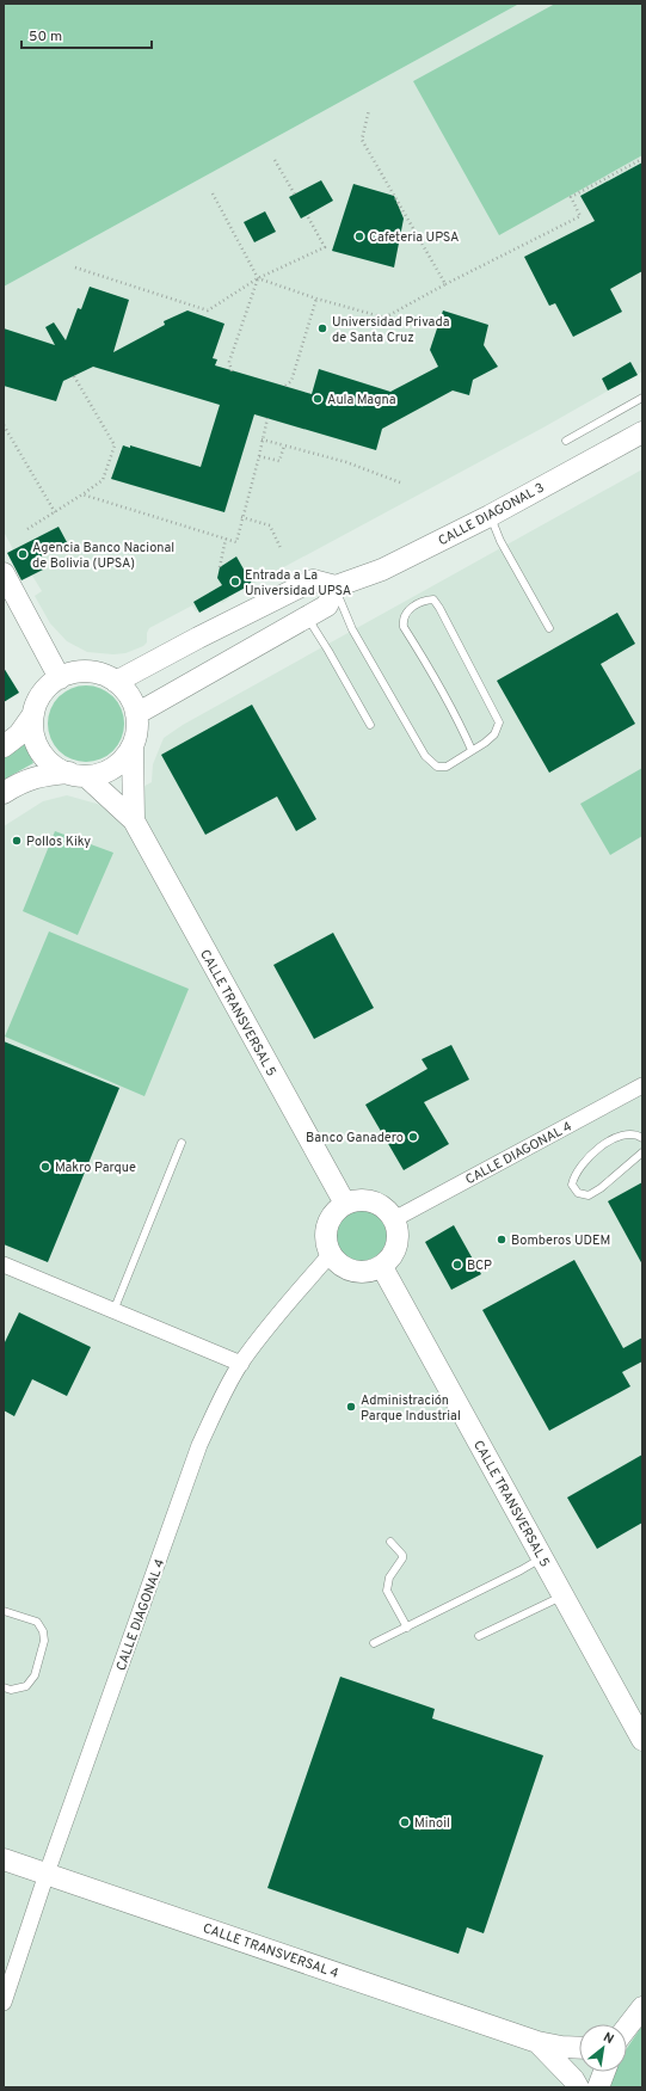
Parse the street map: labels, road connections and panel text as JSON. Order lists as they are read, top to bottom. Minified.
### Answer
{"streets":{"main road":["CALLE DIAGONAL 3","CALLE TRANSVERSAL 5","CALLE TRANSVERSAL 4"],"street":["CALLE DIAGONAL 4"]},"crossings":[["CALLE TRANSVERSAL 5","CALLE DIAGONAL 4"],["CALLE DIAGONAL 4","CALLE TRANSVERSAL 4"]],"places":["Cafeteria UPSA","Universidad Privada de Santa Cruz","Aula Magna","Agencia Banco Nacional de Bolivia (UPSA)","Entrada a La Universidad UPSA","Pollos Kiky","Banco Ganadero","Makro Parque","Bomberos UDEM","BCP","Administración Parque Industrial","Minoil"],"scale_bar":"50 m","north":"top right"}
